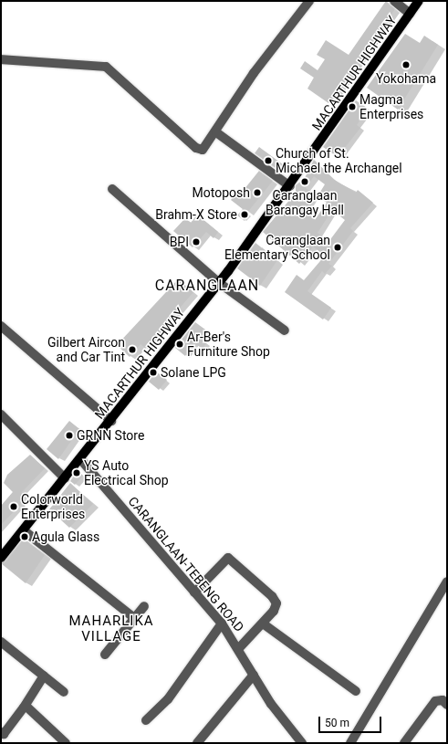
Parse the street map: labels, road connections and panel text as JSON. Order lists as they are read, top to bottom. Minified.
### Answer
{"streets":{"main road":["MACARTHUR HIGHWAY"],"street":["CARANGLAAN-TEBENG ROAD"]},"crossings":[["MACARTHUR HIGHWAY","CARANGLAAN-TEBENG ROAD"]],"districts":["CARANGLAAN","MAHARLIKA VILLAGE"],"places":["Yokohama","Magma Enterprises","Church of St. Michael the Archangel","Caranglaan Barangay Hall","Motoposh","Brahm-X Store","BPI","Caranglaan Elementary School","Ar-Ber's Furniture Shop","Gilbert Aircon and Car Tint","Solane LPG","GRNN Store","YS Auto Electrical Shop","Colorworld Enterprises","Agula Glass"],"scale_bar":"50 m"}
